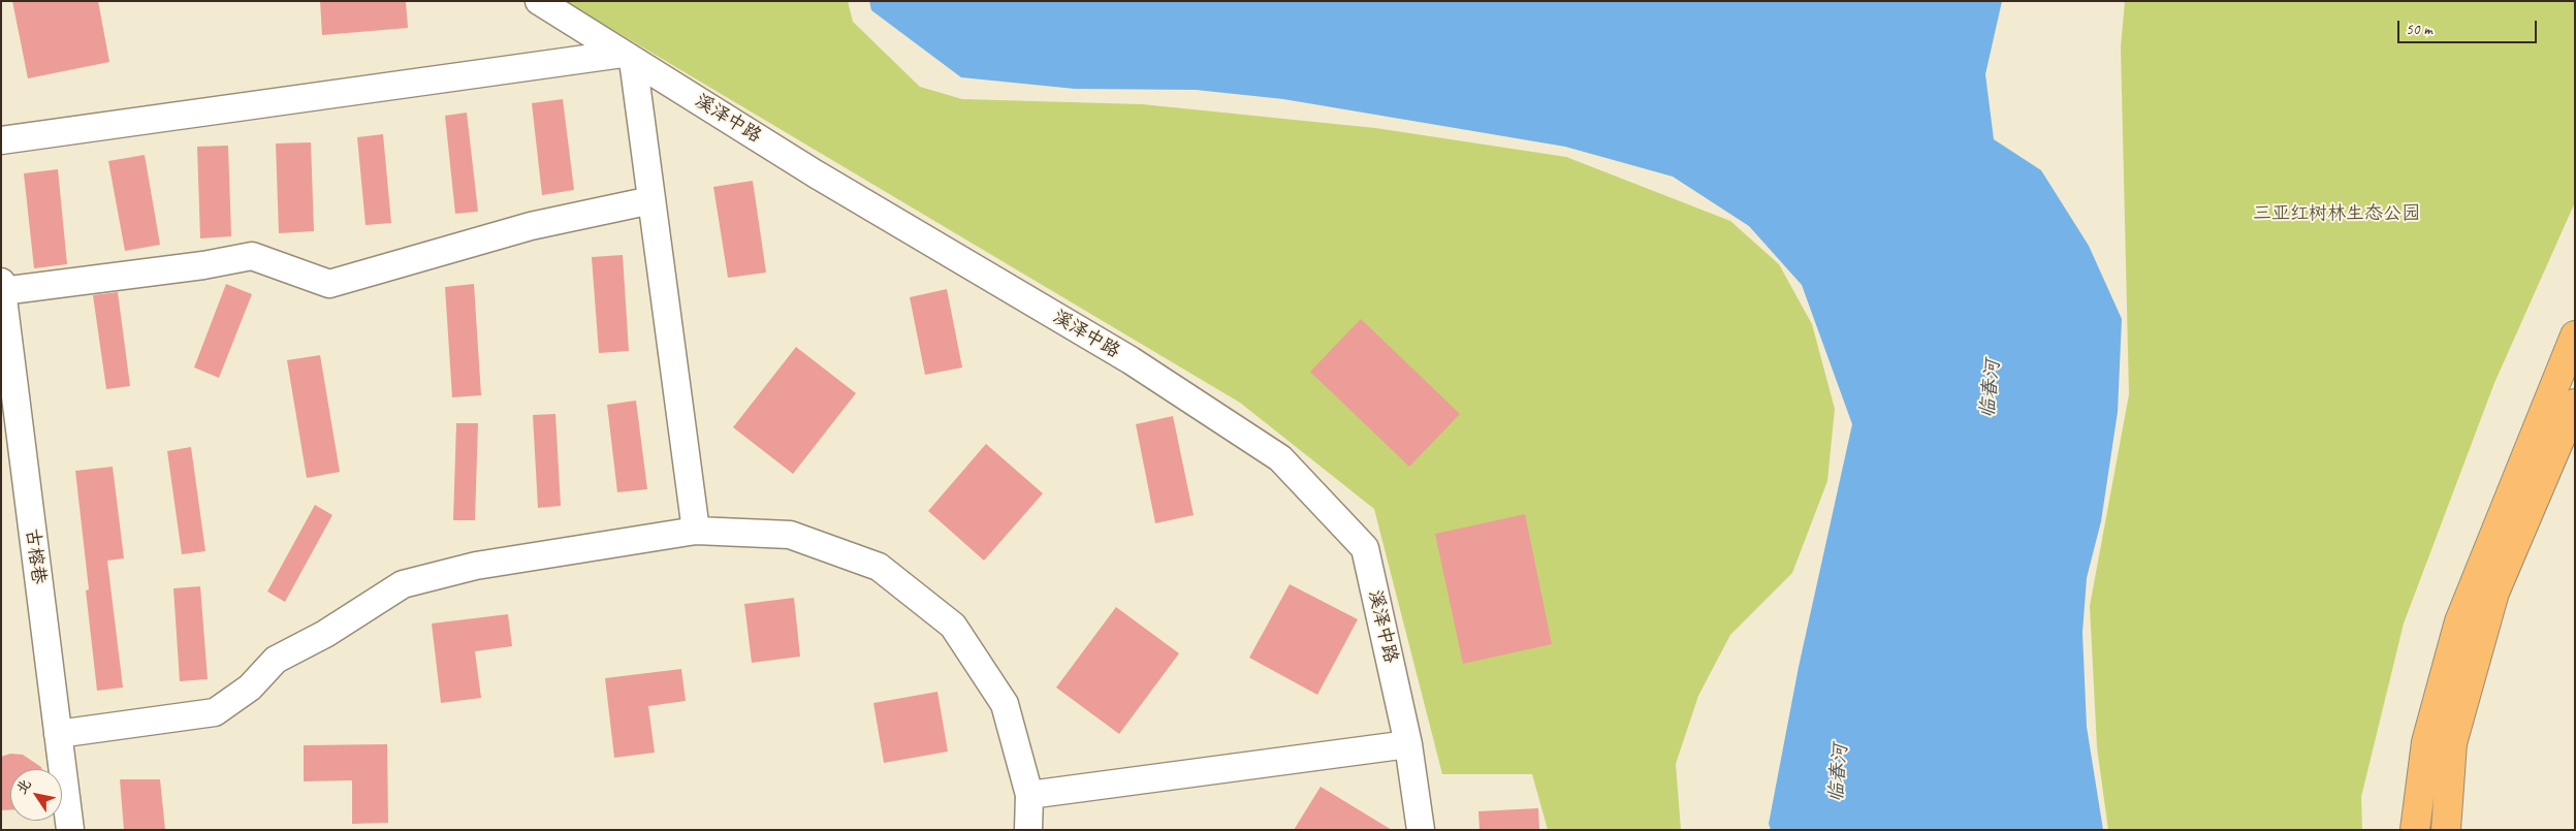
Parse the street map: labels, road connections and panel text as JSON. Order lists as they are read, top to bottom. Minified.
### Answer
{"streets":{"street":["溪泽中路","古榕巷"]},"water":["临春河"],"parks":["三亚红树林生态公园"],"scale_bar":"50 m","north":"top left"}
